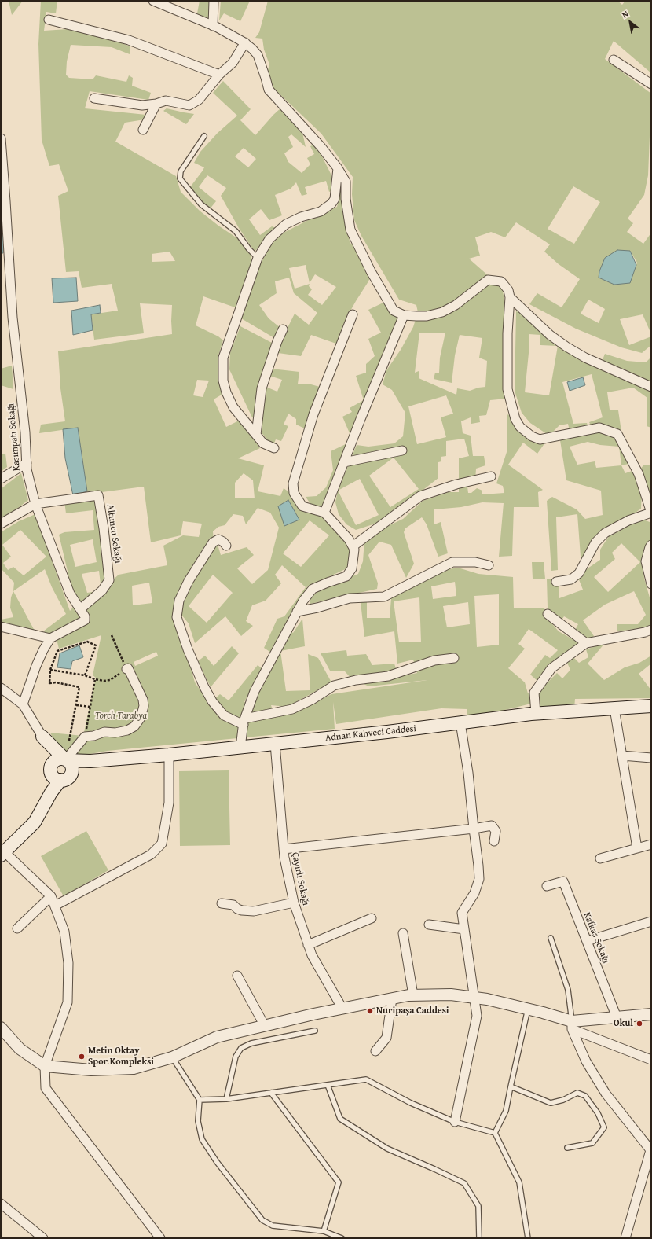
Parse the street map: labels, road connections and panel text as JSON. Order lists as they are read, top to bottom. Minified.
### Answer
{"streets":{"main road":["Adnan Kahveci Caddesi"],"street":["Kasımpatı Sokağı","Altuncu Sokağı","Çayırlı Sokağı","Kafkas Sokağı"]},"crossings":[["Kasımpatı Sokağı","Altuncu Sokağı"],["Adnan Kahveci Caddesi","Çayırlı Sokağı"]],"parks":["Torch Tarabya"],"places":["Nuripaşa Caddesi","Okul","Metin Oktay Spor Kompleksi"],"north":"top left"}
